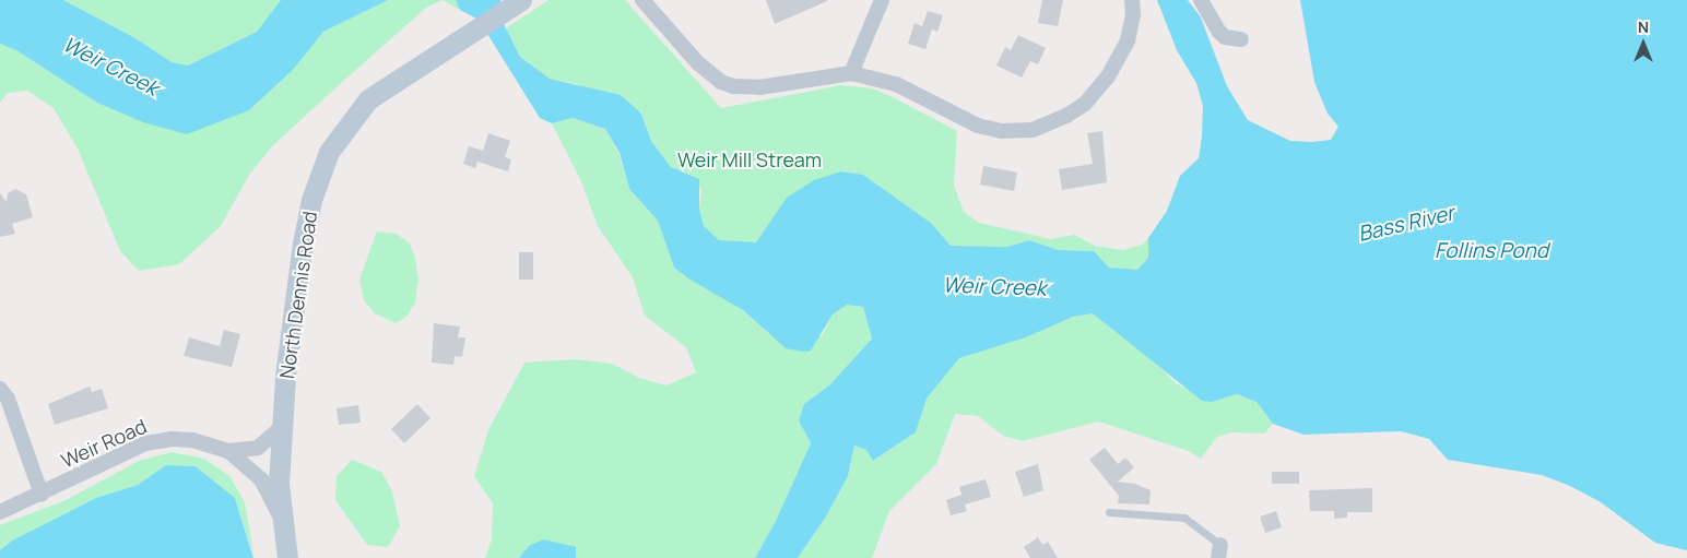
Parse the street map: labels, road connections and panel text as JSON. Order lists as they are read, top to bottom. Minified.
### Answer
{"streets":{"main road":["North Dennis Road"],"street":["Weir Road"]},"crossings":[["North Dennis Road","Weir Road"]],"water":["Weir Creek","Bass River","Follins Pond"],"parks":["Weir Mill Stream"],"north":"top"}
